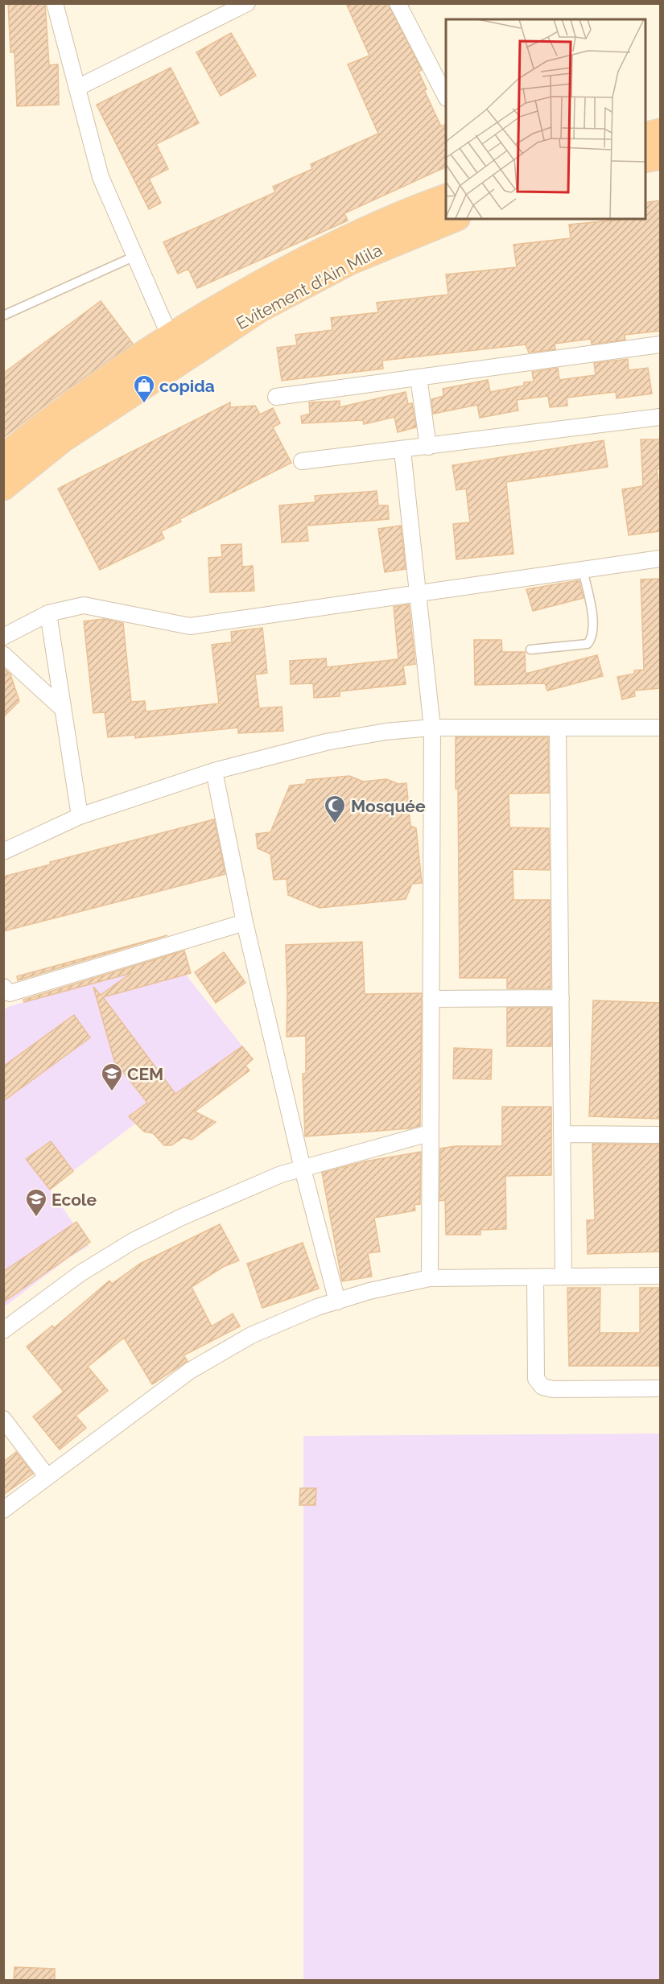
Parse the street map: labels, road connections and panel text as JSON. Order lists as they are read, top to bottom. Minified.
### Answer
{"streets":{"highway":["Evitement d'Ain Mlila"]},"places":{"shop":["copida"],"mosque":["Mosquée"],"school or university":["CEM","Ecole"]}}
